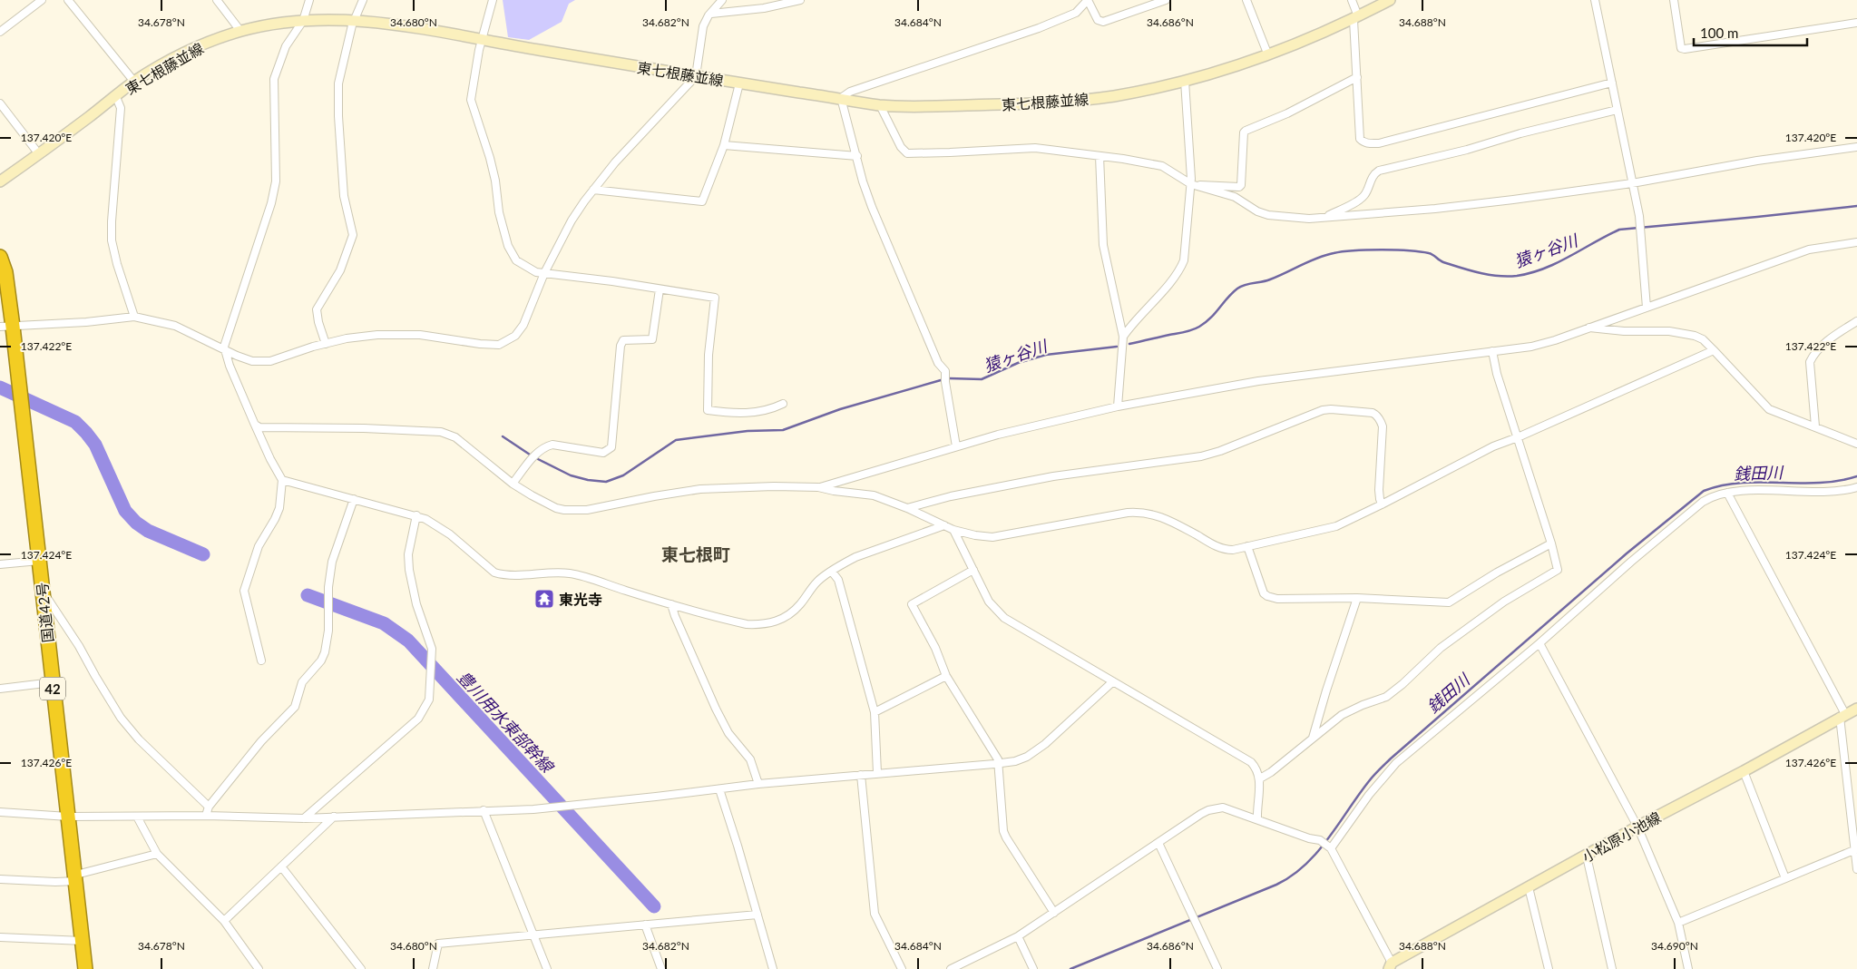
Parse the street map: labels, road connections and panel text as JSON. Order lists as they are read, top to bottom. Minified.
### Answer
{"streets":{"highway":["国道42号","42"],"main road":["東七根藤並線","小松原小池線"]},"districts":["東七根町"],"water":["猿ヶ谷川","銭田川","豊川用水東部幹線"],"places":{"temple":["東光寺"]},"scale_bar":"100 m","coordinates":["34.678°N","34.680°N","34.682°N","34.684°N","34.686°N","34.688°N","137.420°E","137.422°E","137.424°E","137.426°E","34.690°N"]}
